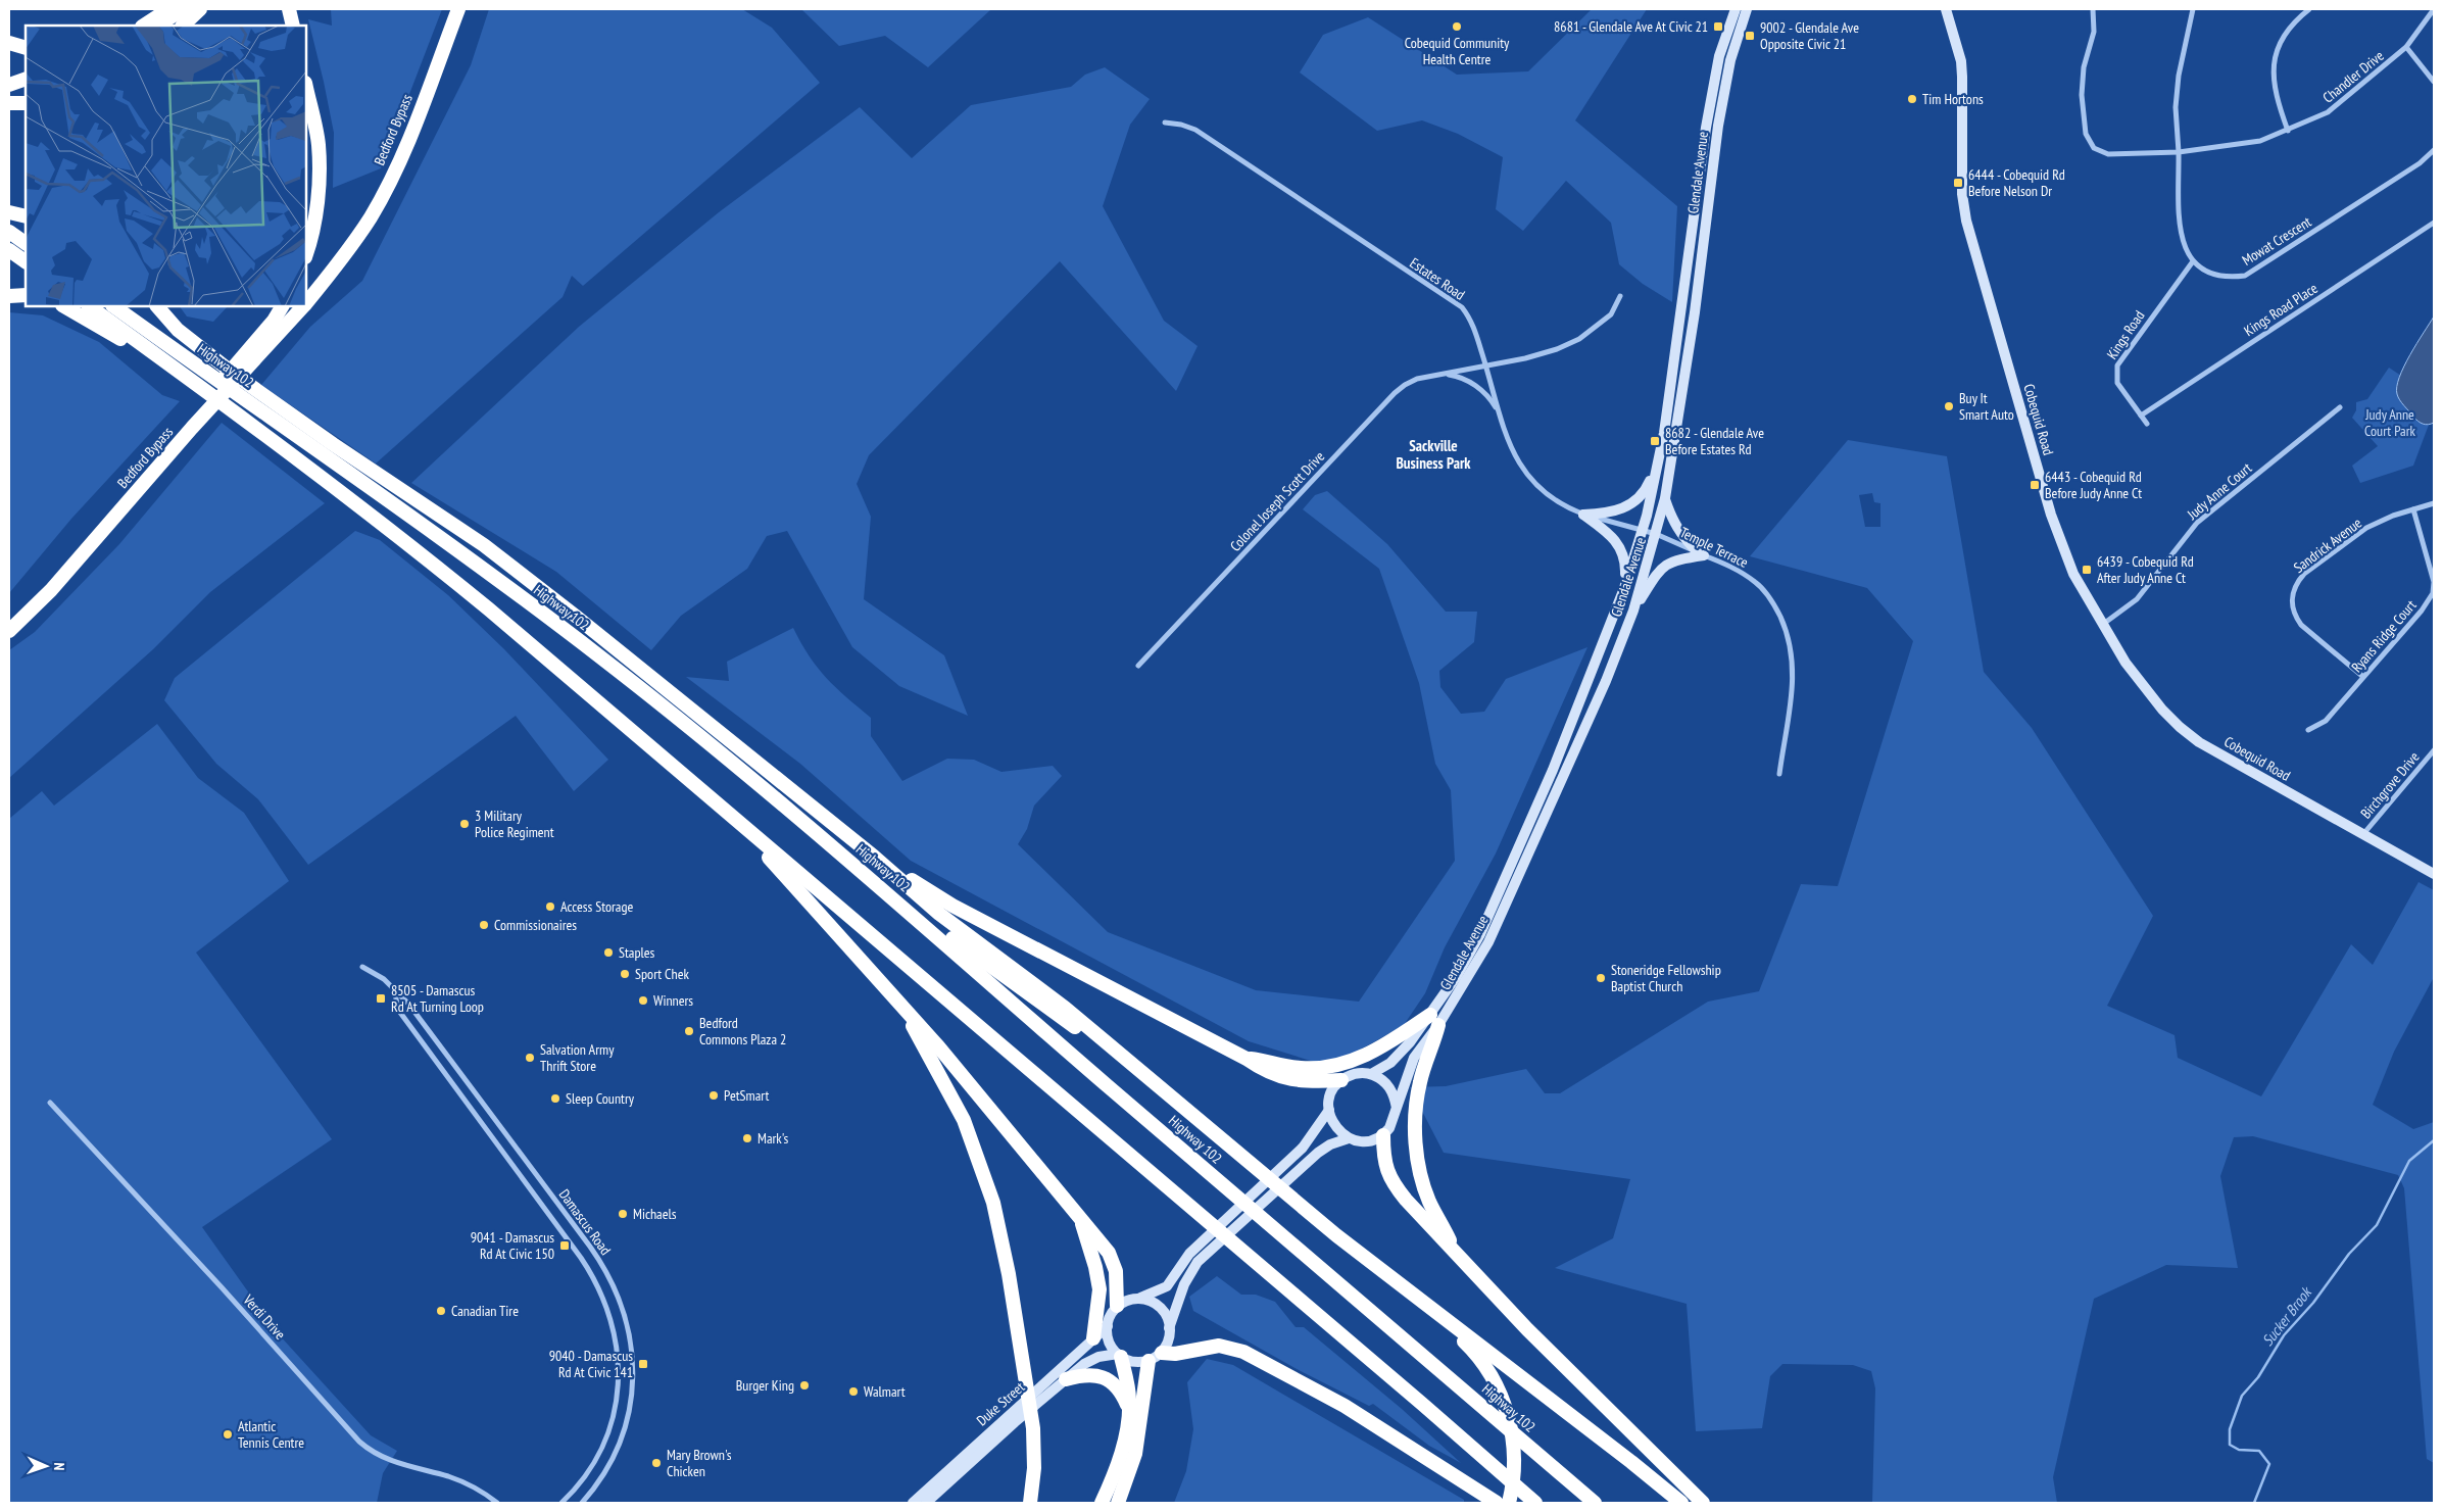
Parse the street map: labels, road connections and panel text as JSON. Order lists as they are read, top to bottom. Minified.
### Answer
{"streets":{"highway":["Bedford Bypass","Highway 102"],"main road":["Glendale Avenue","Cobequid Road","Duke Street"],"street":["Chandler Drive","Mowat Crescent","Estates Road","Kings Road Place","Kings Road","Judy Anne Court","Colonel Joseph Scott Drive","Sandrick Avenue","Temple Terrace","Ryans Ridge Court","Birchgrove Drive","Damascus Road","Verdi Drive"]},"crossings":[["Glendale Avenue","Estates Road"],["Glendale Avenue","Temple Terrace"],["Mowat Crescent","Kings Road"],["Estates Road","Colonel Joseph Scott Drive"],["Estates Road","Temple Terrace"],["Kings Road Place","Kings Road"],["Cobequid Road","Judy Anne Court"],["Cobequid Road","Birchgrove Drive"],["Sandrick Avenue","Ryans Ridge Court"]],"districts":["Sackville Business Park"],"water":["Sucker Brook"],"parks":["Judy Anne Court Park"],"places":{"other":["Cobequid Community Health Centre","Tim Hortons","Buy It Smart Auto","3 Military Police Regiment","Access Storage","Commissionaires","Staples","Sport Chek","Stoneridge Fellowship Baptist Church","Winners","Bedford Commons Plaza 2","Salvation Army Thrift Store","PetSmart","Sleep Country","Mark's","Michaels","Canadian Tire","Burger King","Walmart","Atlantic Tennis Centre","Mary Brown's Chicken"],"transit":["8681 - Glendale Ave At Civic 21","9002 - Glendale Ave Opposite Civic 21","6444 - Cobequid Rd Before Nelson Dr","8682 - Glendale Ave Before Estates Rd","6443 - Cobequid Rd Before Judy Anne Ct","6439 - Cobequid Rd After Judy Anne Ct","8505 - Damascus Rd At Turning Loop","9041 - Damascus Rd At Civic 150","9040 - Damascus Rd At Civic 141"]},"north":"right"}
